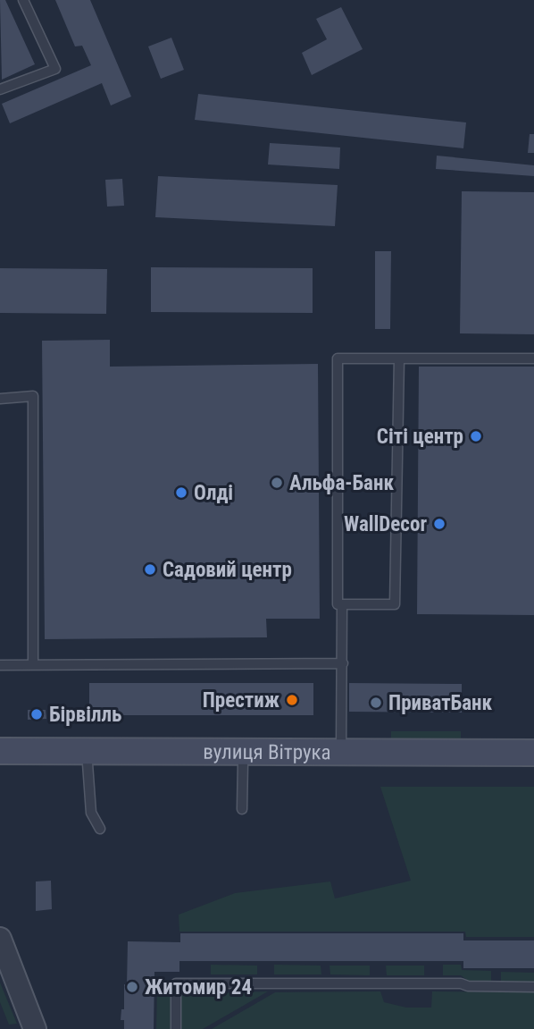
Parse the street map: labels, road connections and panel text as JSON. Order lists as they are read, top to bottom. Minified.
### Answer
{"streets":{"main road":["вулиця Вітрука"]},"places":["Сіті центр","Альфа-Банк","Олді","WallDecor","Садовий центр","Престиж","ПриватБанк","Бірвілль","Житомир 24"]}
